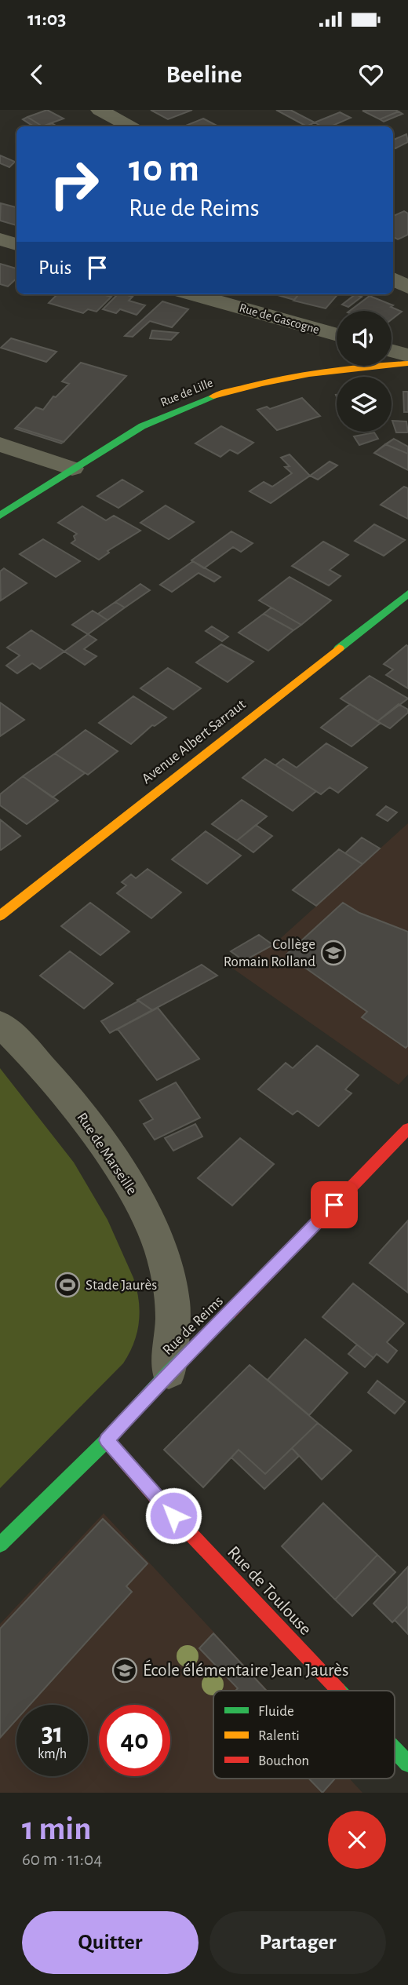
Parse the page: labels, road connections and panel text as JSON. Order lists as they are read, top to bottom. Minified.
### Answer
{"streets":{"street":["Rue de Gascogne","Rue de Lille","Avenue Albert Sarraut","Rue de Marseille","Rue de Reims","Rue de Toulouse"]},"crossings":[["Rue de Marseille","Rue de Reims"],["Rue de Reims","Rue de Toulouse"]],"places":{"school or university":["Collège Romain Rolland","École élémentaire Jean Jaurès"],"sports":["Stade Jaurès"]},"legend":["Fluide","Ralenti","Bouchon"],"page":{"status":"11:03","header":"Beeline","turn":["10 m","Rue de Reims"],"then":"Puis","speed":"31 km/h","limit":"40","heading":["1 min","60 m · 11:04"],"buttons":["Quitter","Partager"]}}
